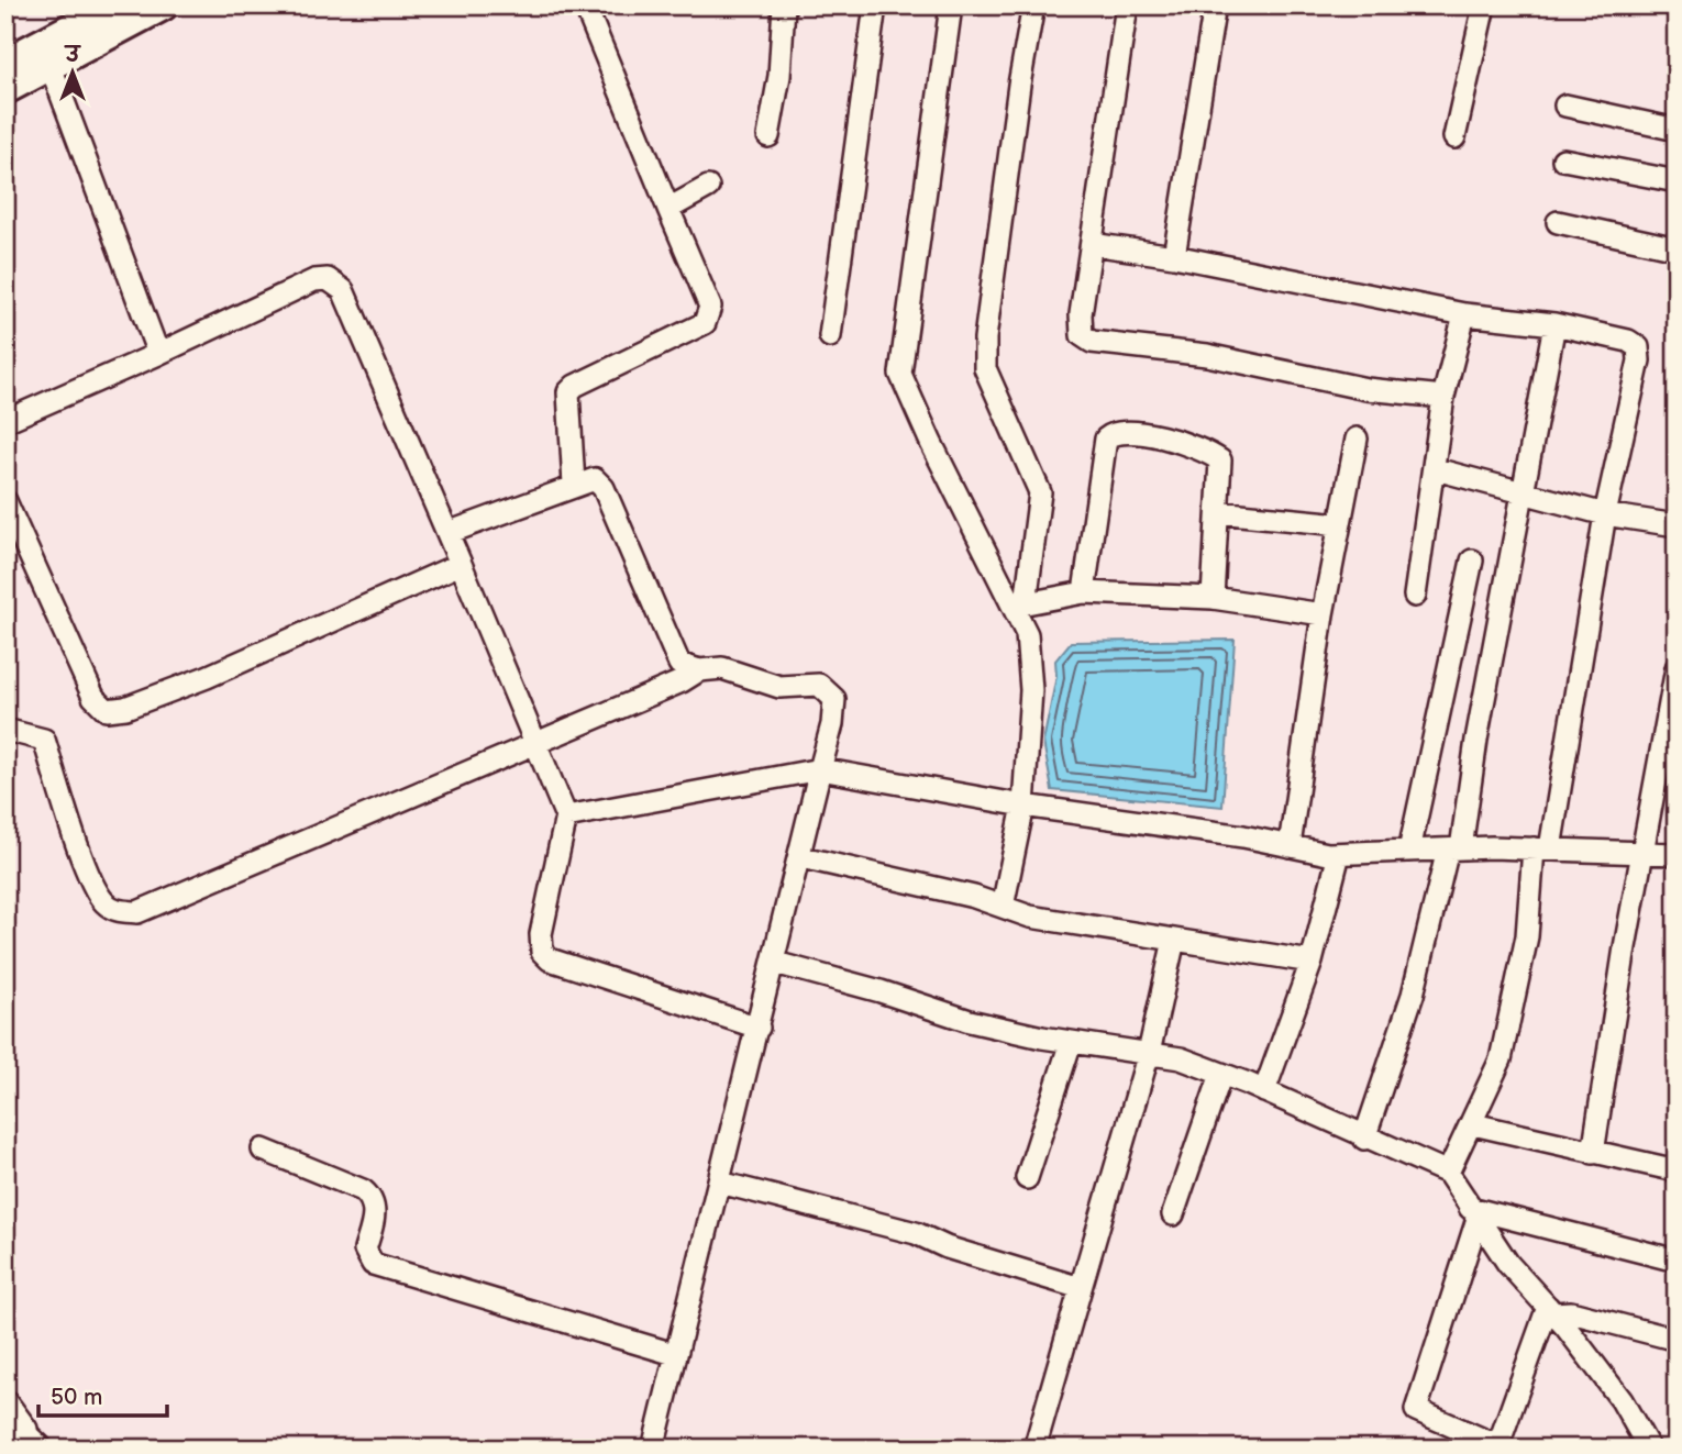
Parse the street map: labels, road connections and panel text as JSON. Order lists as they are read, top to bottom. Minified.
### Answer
{"scale_bar":"50 m","north":"top"}
